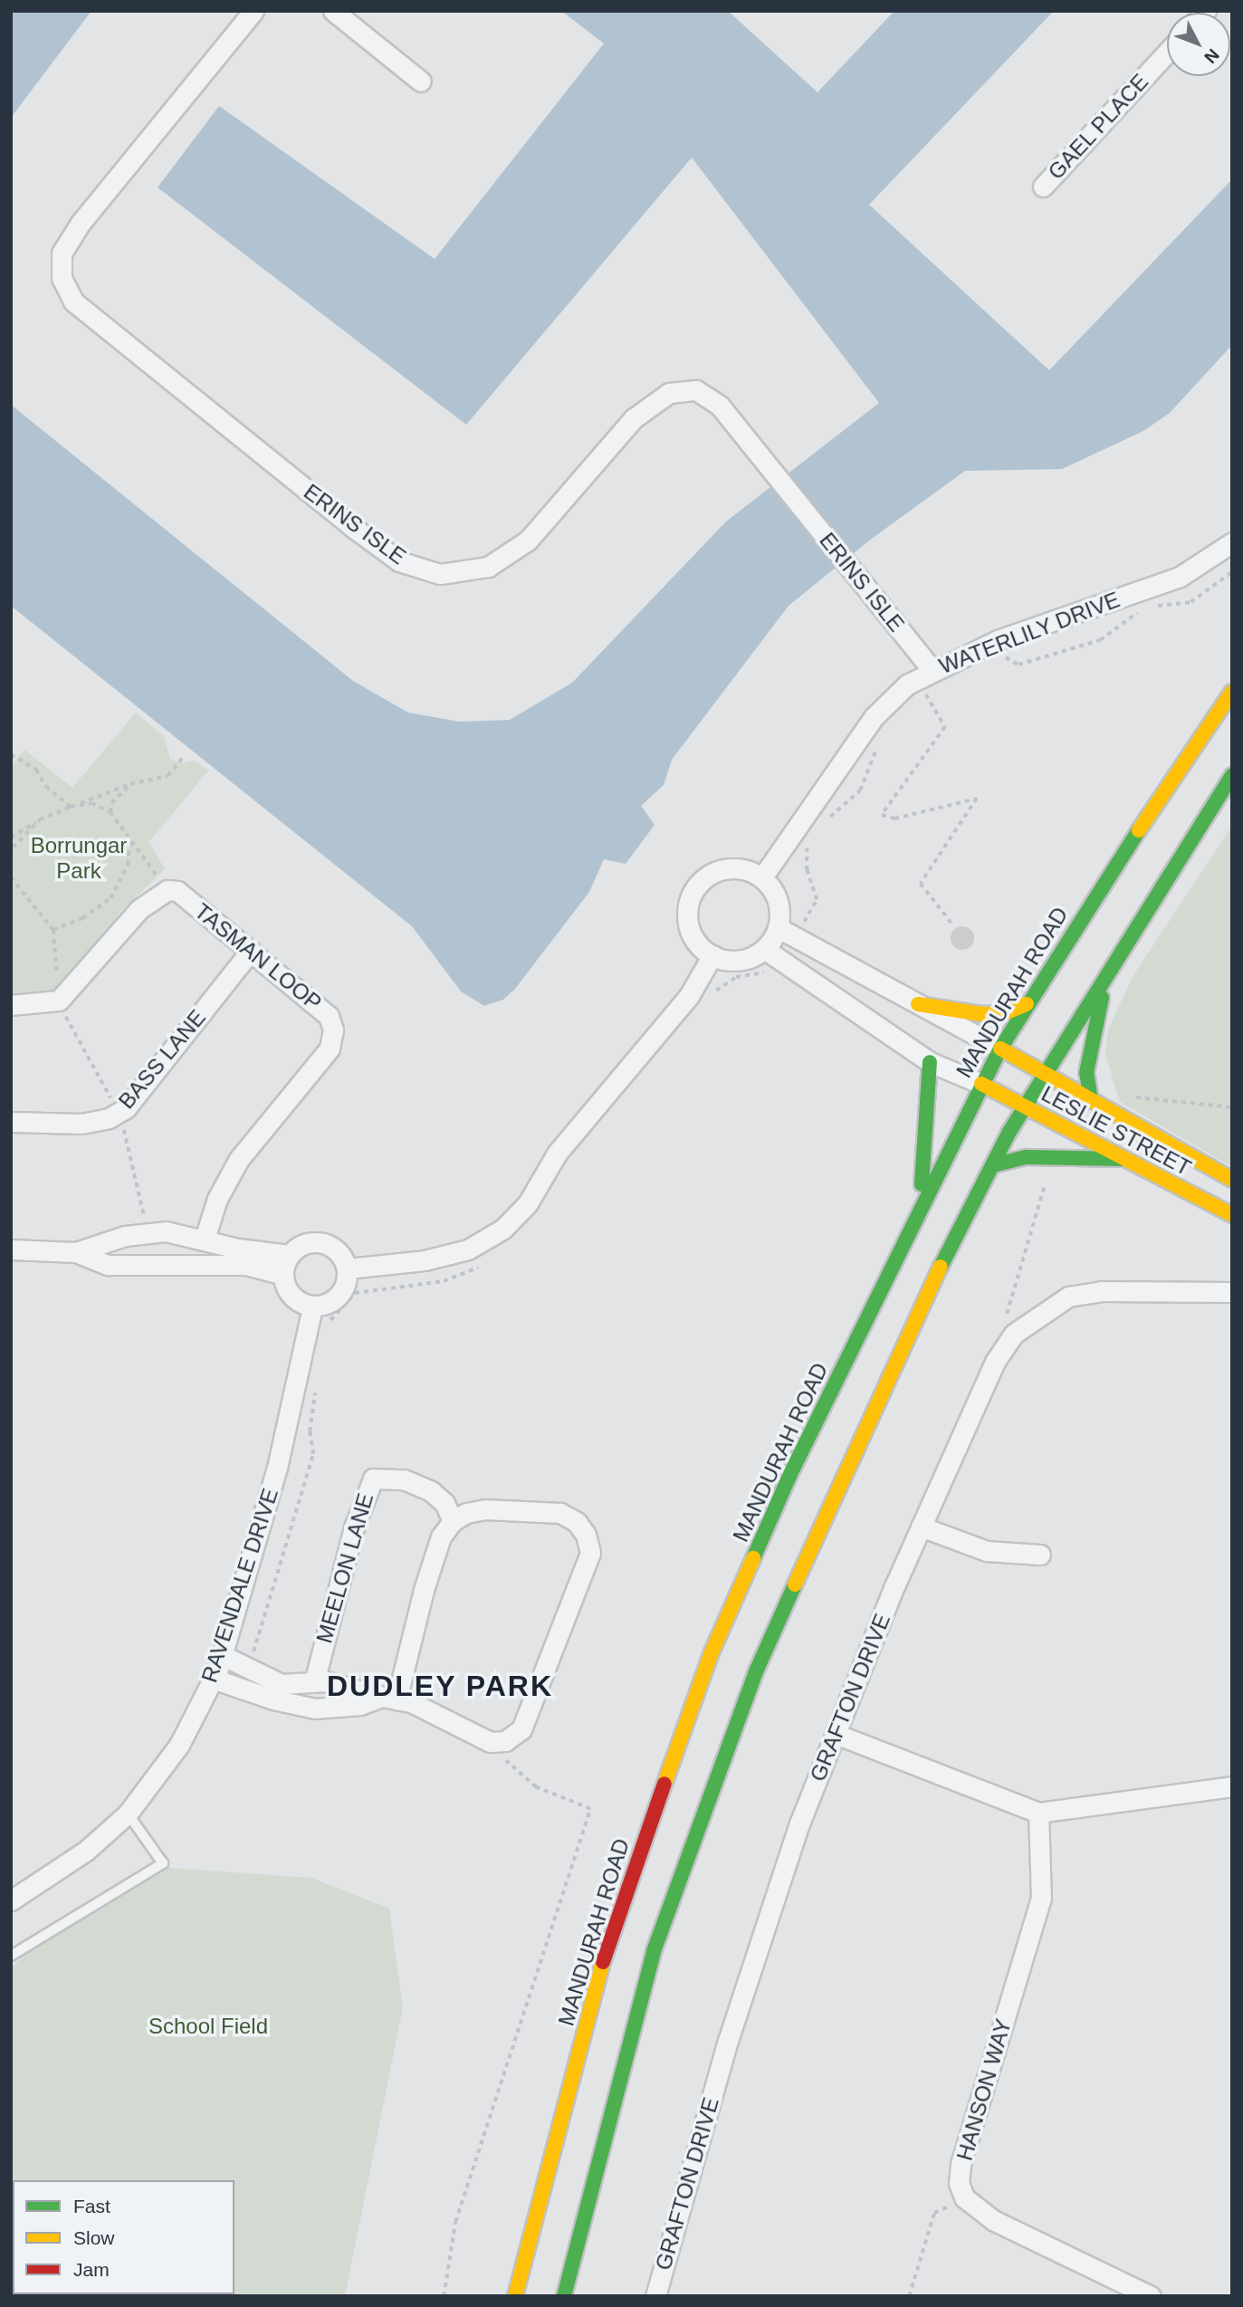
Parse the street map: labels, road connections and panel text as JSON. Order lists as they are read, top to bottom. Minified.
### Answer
{"streets":{"main road":["MANDURAH ROAD","LESLIE STREET"],"street":["GAEL PLACE","ERINS ISLE","WATERLILY DRIVE","TASMAN LOOP","BASS LANE","MEELON LANE","RAVENDALE DRIVE","GRAFTON DRIVE","HANSON WAY"]},"crossings":[["ERINS ISLE","WATERLILY DRIVE"],["TASMAN LOOP","BASS LANE"],["MANDURAH ROAD","LESLIE STREET"]],"districts":["DUDLEY PARK"],"parks":["Borrungar Park","School Field"],"legend":["Fast","Slow","Jam"],"north":"bottom right"}
